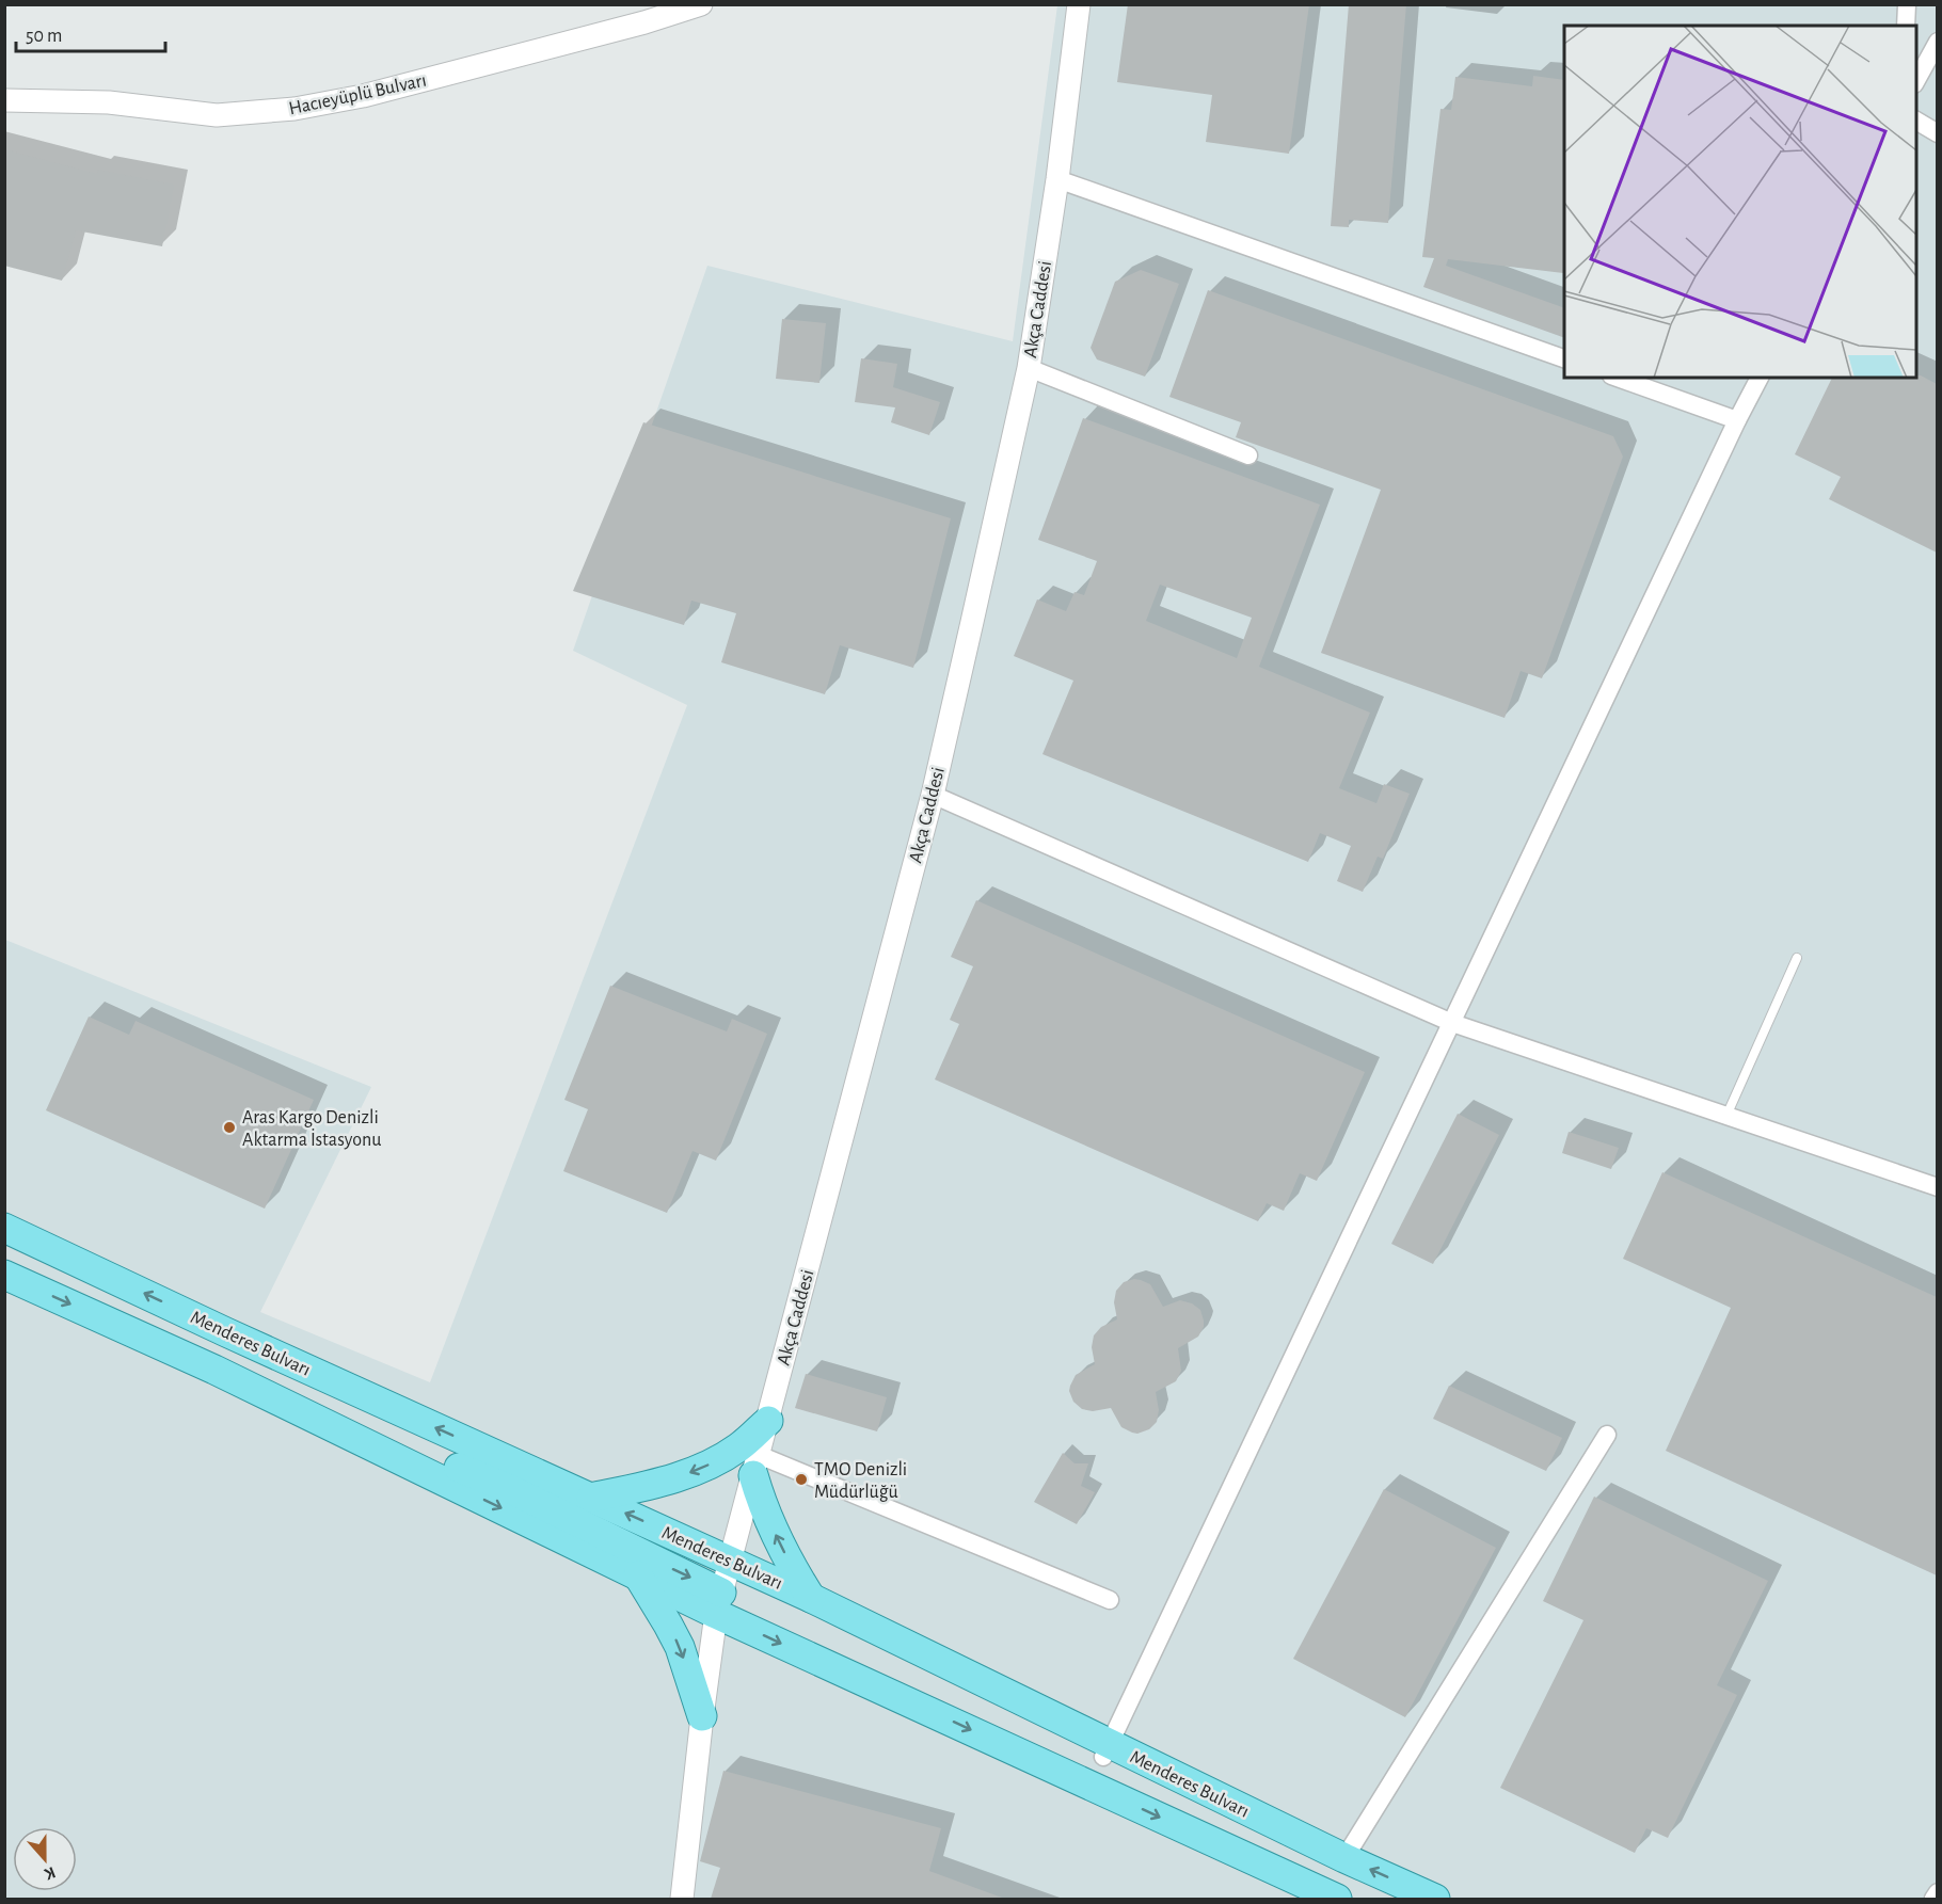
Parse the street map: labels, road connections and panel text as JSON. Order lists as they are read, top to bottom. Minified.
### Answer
{"streets":{"main road":["Menderes Bulvarı"],"street":["Hacıeyüplü Bulvarı","Akça Caddesi"]},"places":["Aras Kargo Denizli Aktarma İstasyonu","TMO Denizli Müdürlüğü"],"scale_bar":"50 m","north":"bottom"}
